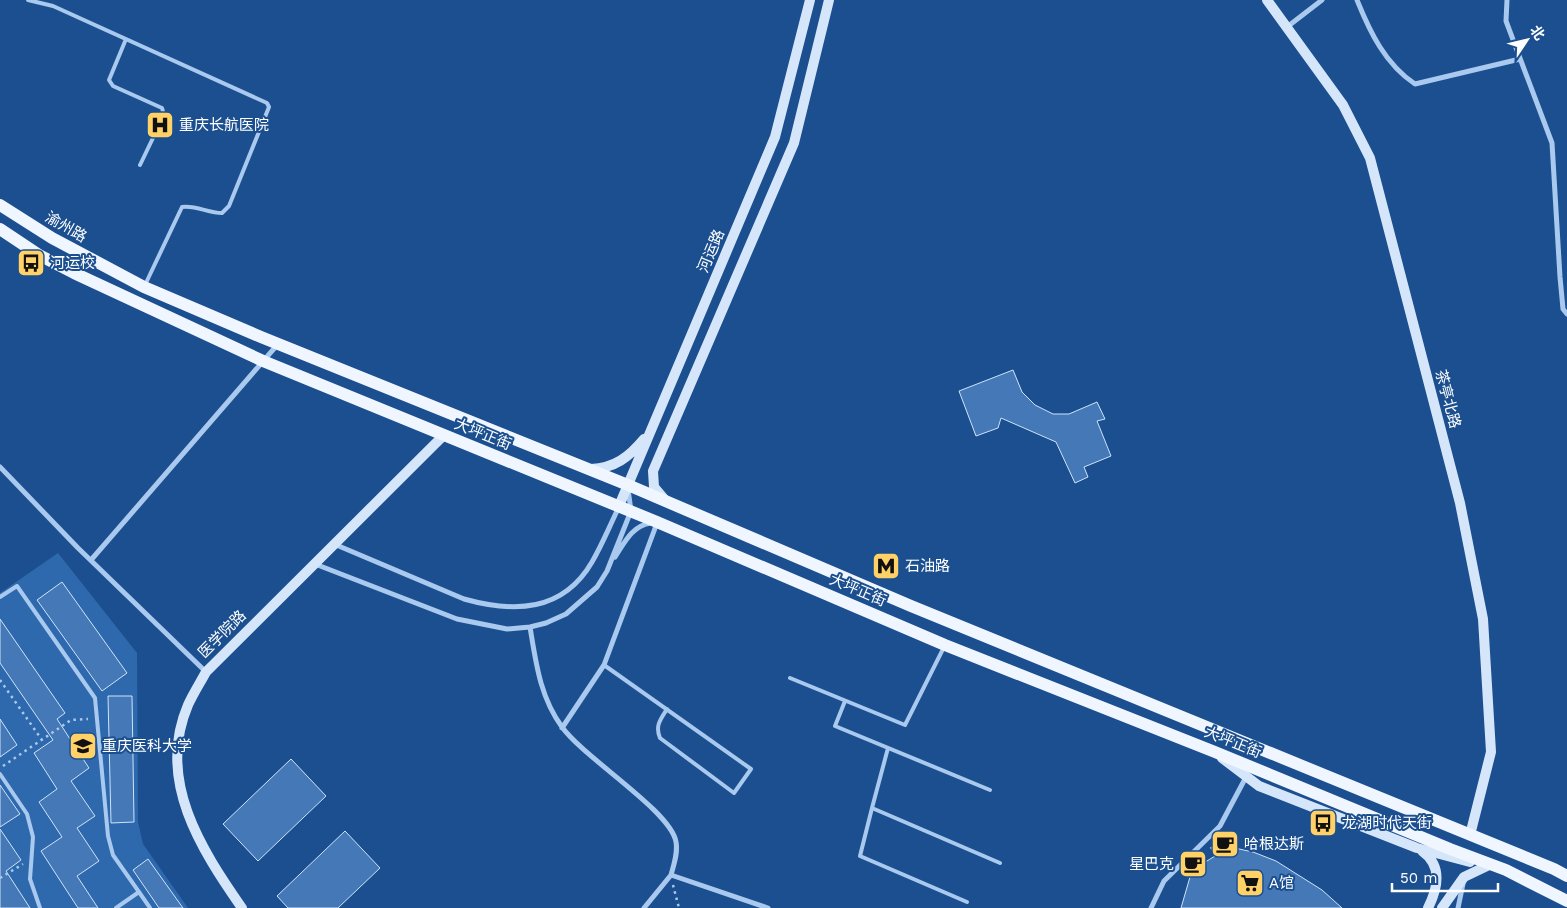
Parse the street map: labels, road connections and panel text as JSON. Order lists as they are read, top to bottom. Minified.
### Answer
{"streets":{"main road":["渝州路","大坪正街"],"street":["河运路","茶亭北路","医学院路"]},"crossings":[["渝州路","大坪正街"],["河运路","大坪正街"],["茶亭北路","大坪正街"],["大坪正街","医学院路"]],"places":{"hospital":["重庆长航医院"],"bus stop":["河运校","龙湖时代天街"],"metro station":["石油路"],"school or university":["重庆医科大学"],"cafe":["哈根达斯","星巴克"],"supermarket":["A馆"]},"scale_bar":"50 m","north":"top right"}
